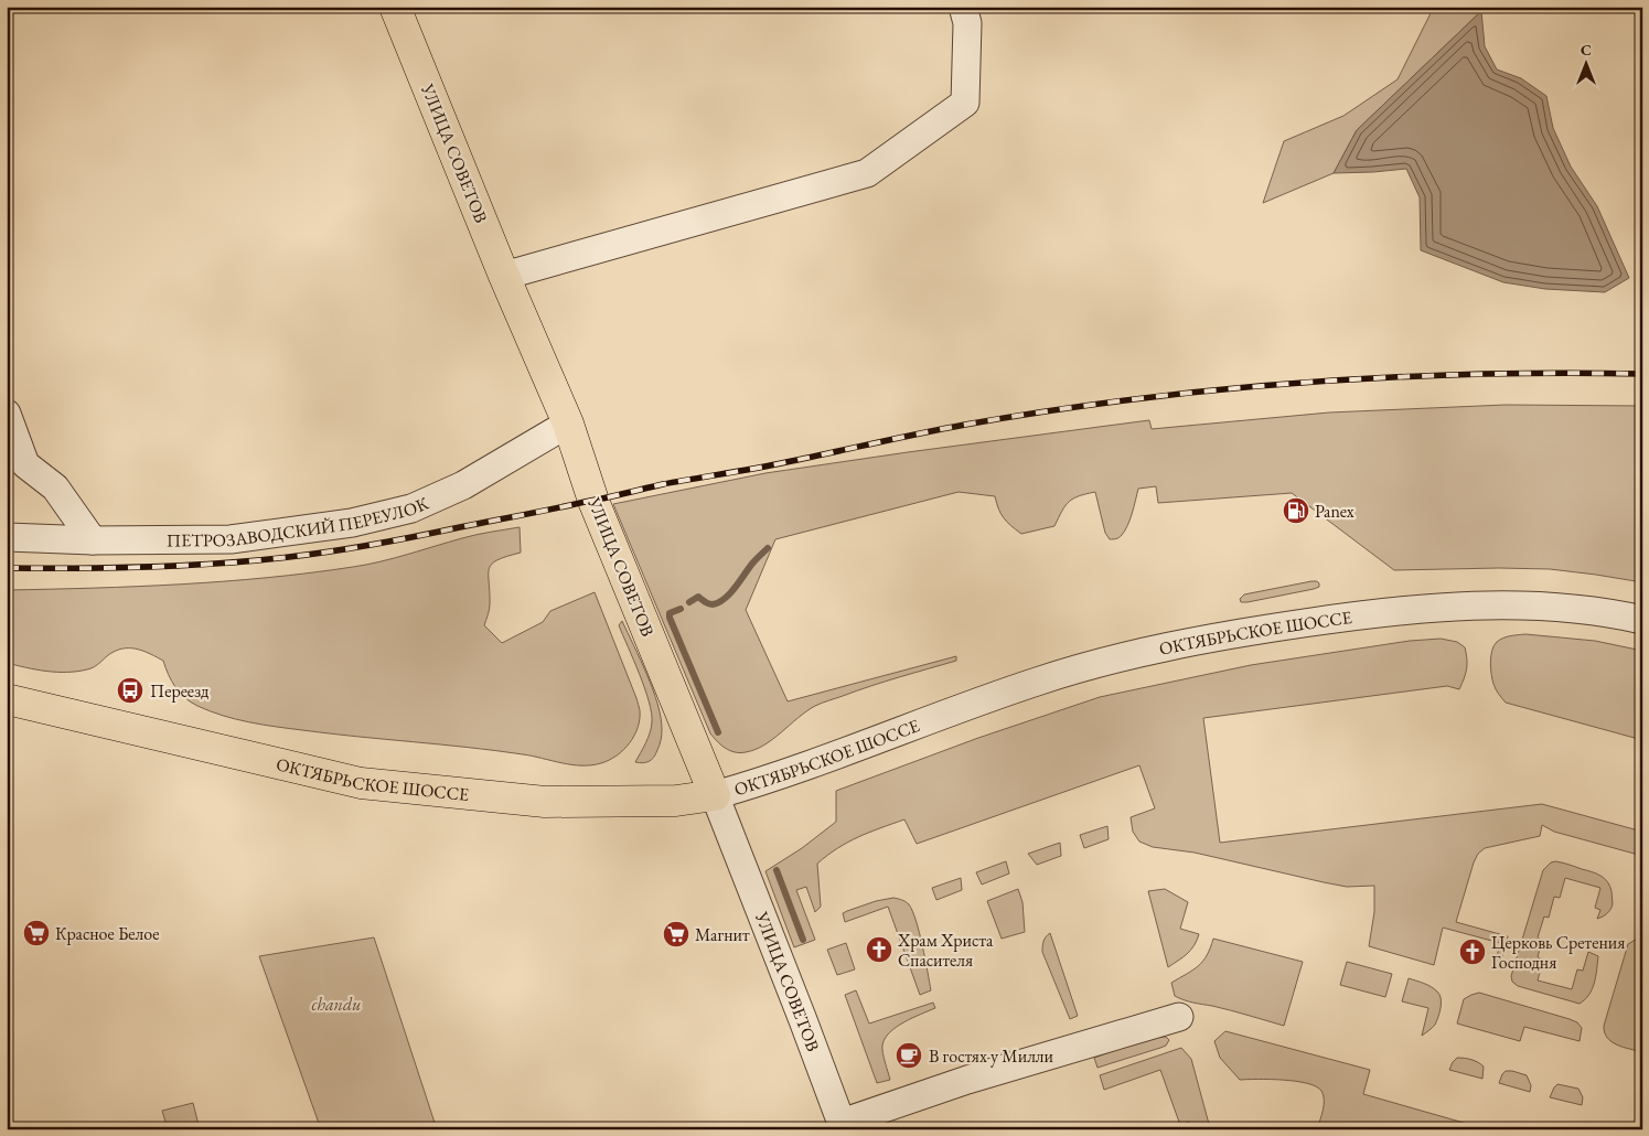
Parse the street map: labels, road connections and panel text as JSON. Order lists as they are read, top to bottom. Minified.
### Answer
{"streets":{"main road":["УЛИЦА СОВЕТОВ","ОКТЯБРЬСКОЕ ШОССЕ"],"street":["ПЕТРОЗАВОДСКИЙ ПЕРЕУЛОК"]},"crossings":[["УЛИЦА СОВЕТОВ","ПЕТРОЗАВОДСКИЙ ПЕРЕУЛОК"],["УЛИЦА СОВЕТОВ","ОКТЯБРЬСКОЕ ШОССЕ"]],"parks":["chandu"],"places":{"fuel station":["Panex"],"bus stop":["Переезд"],"supermarket":["Красное Белое","Магнит"],"church":["Храм Христа Спасителя","Церковь Сретения Господня"],"cafe":["В гостях у Милли"]},"north":"top"}
